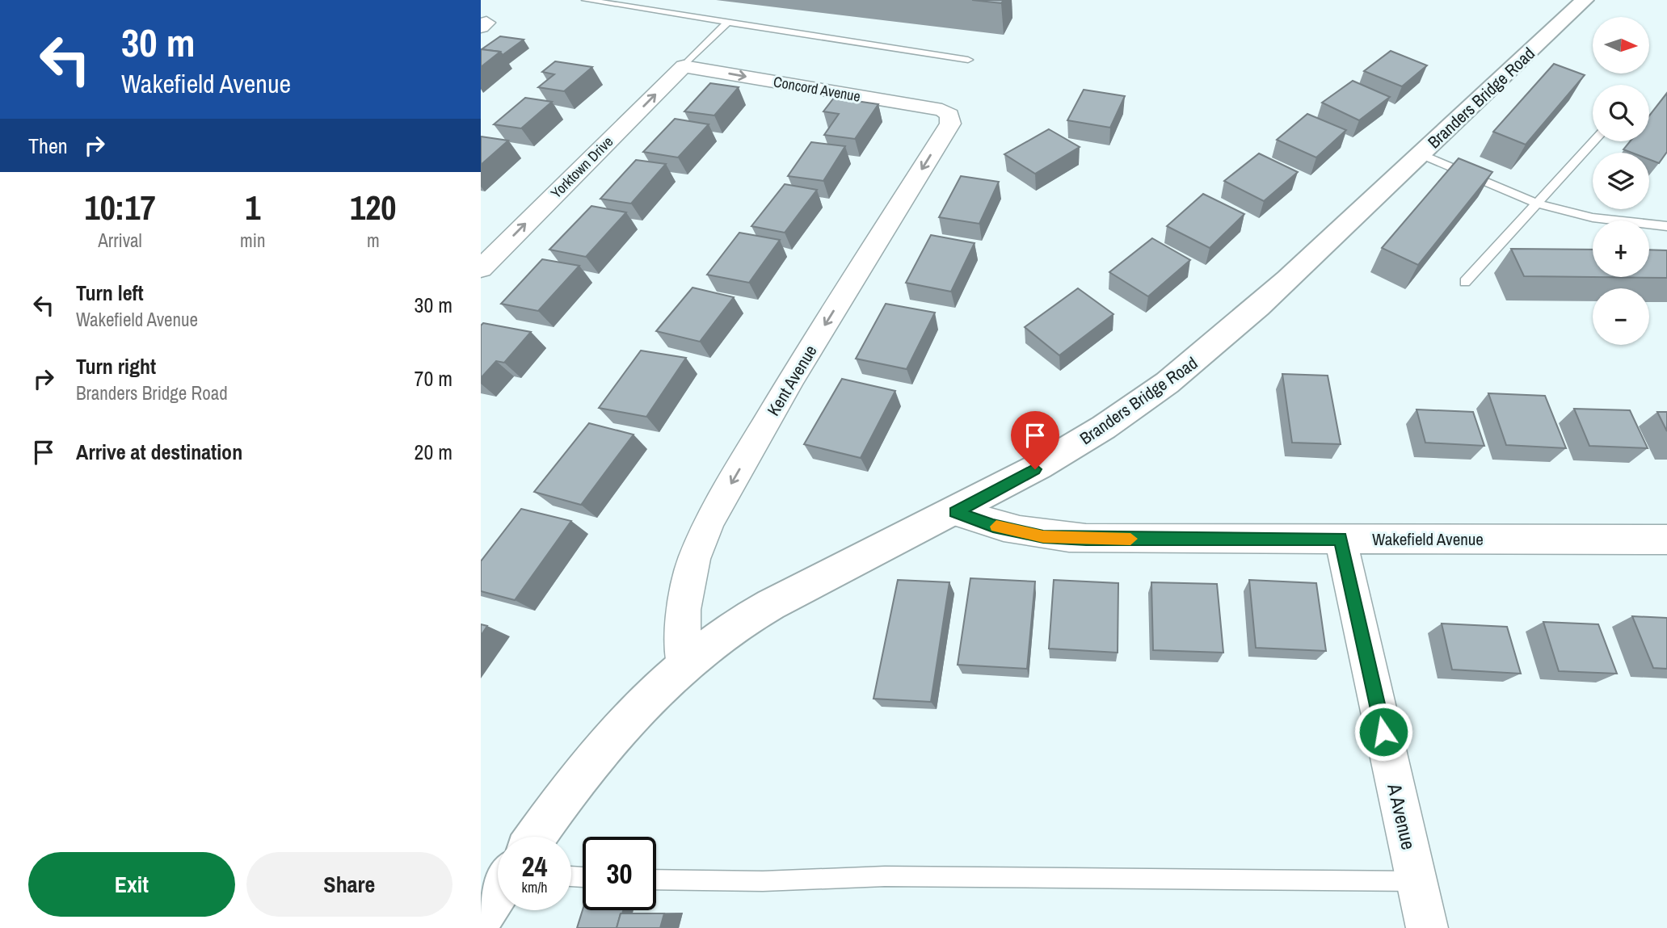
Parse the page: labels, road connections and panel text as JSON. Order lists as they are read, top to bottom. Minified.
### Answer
{"streets":{"street":["Concord Avenue","Branders Bridge Road","Yorktown Drive","Kent Avenue","Wakefield Avenue","A Avenue"]},"crossings":[["Concord Avenue","Yorktown Drive"],["Concord Avenue","Kent Avenue"],["Branders Bridge Road","Kent Avenue"],["Branders Bridge Road","Wakefield Avenue"],["Wakefield Avenue","A Avenue"]],"one_way":["Concord Avenue","Yorktown Drive","Kent Avenue"],"north":"right","page":{"turn":["30 m","Wakefield Avenue"],"map_buttons":["+","−"],"then":"Then","eta":["10:17","Arrival","1","min","120","m"],"list":[{"name":"Turn left","note":"Wakefield Avenue","value":"30 m"},{"name":"Turn right","note":"Branders Bridge Road","value":"70 m"},{"name":"Arrive at destination","value":"20 m"}],"speed":"24 km/h","limit":"30","buttons":["Exit","Share"]}}
